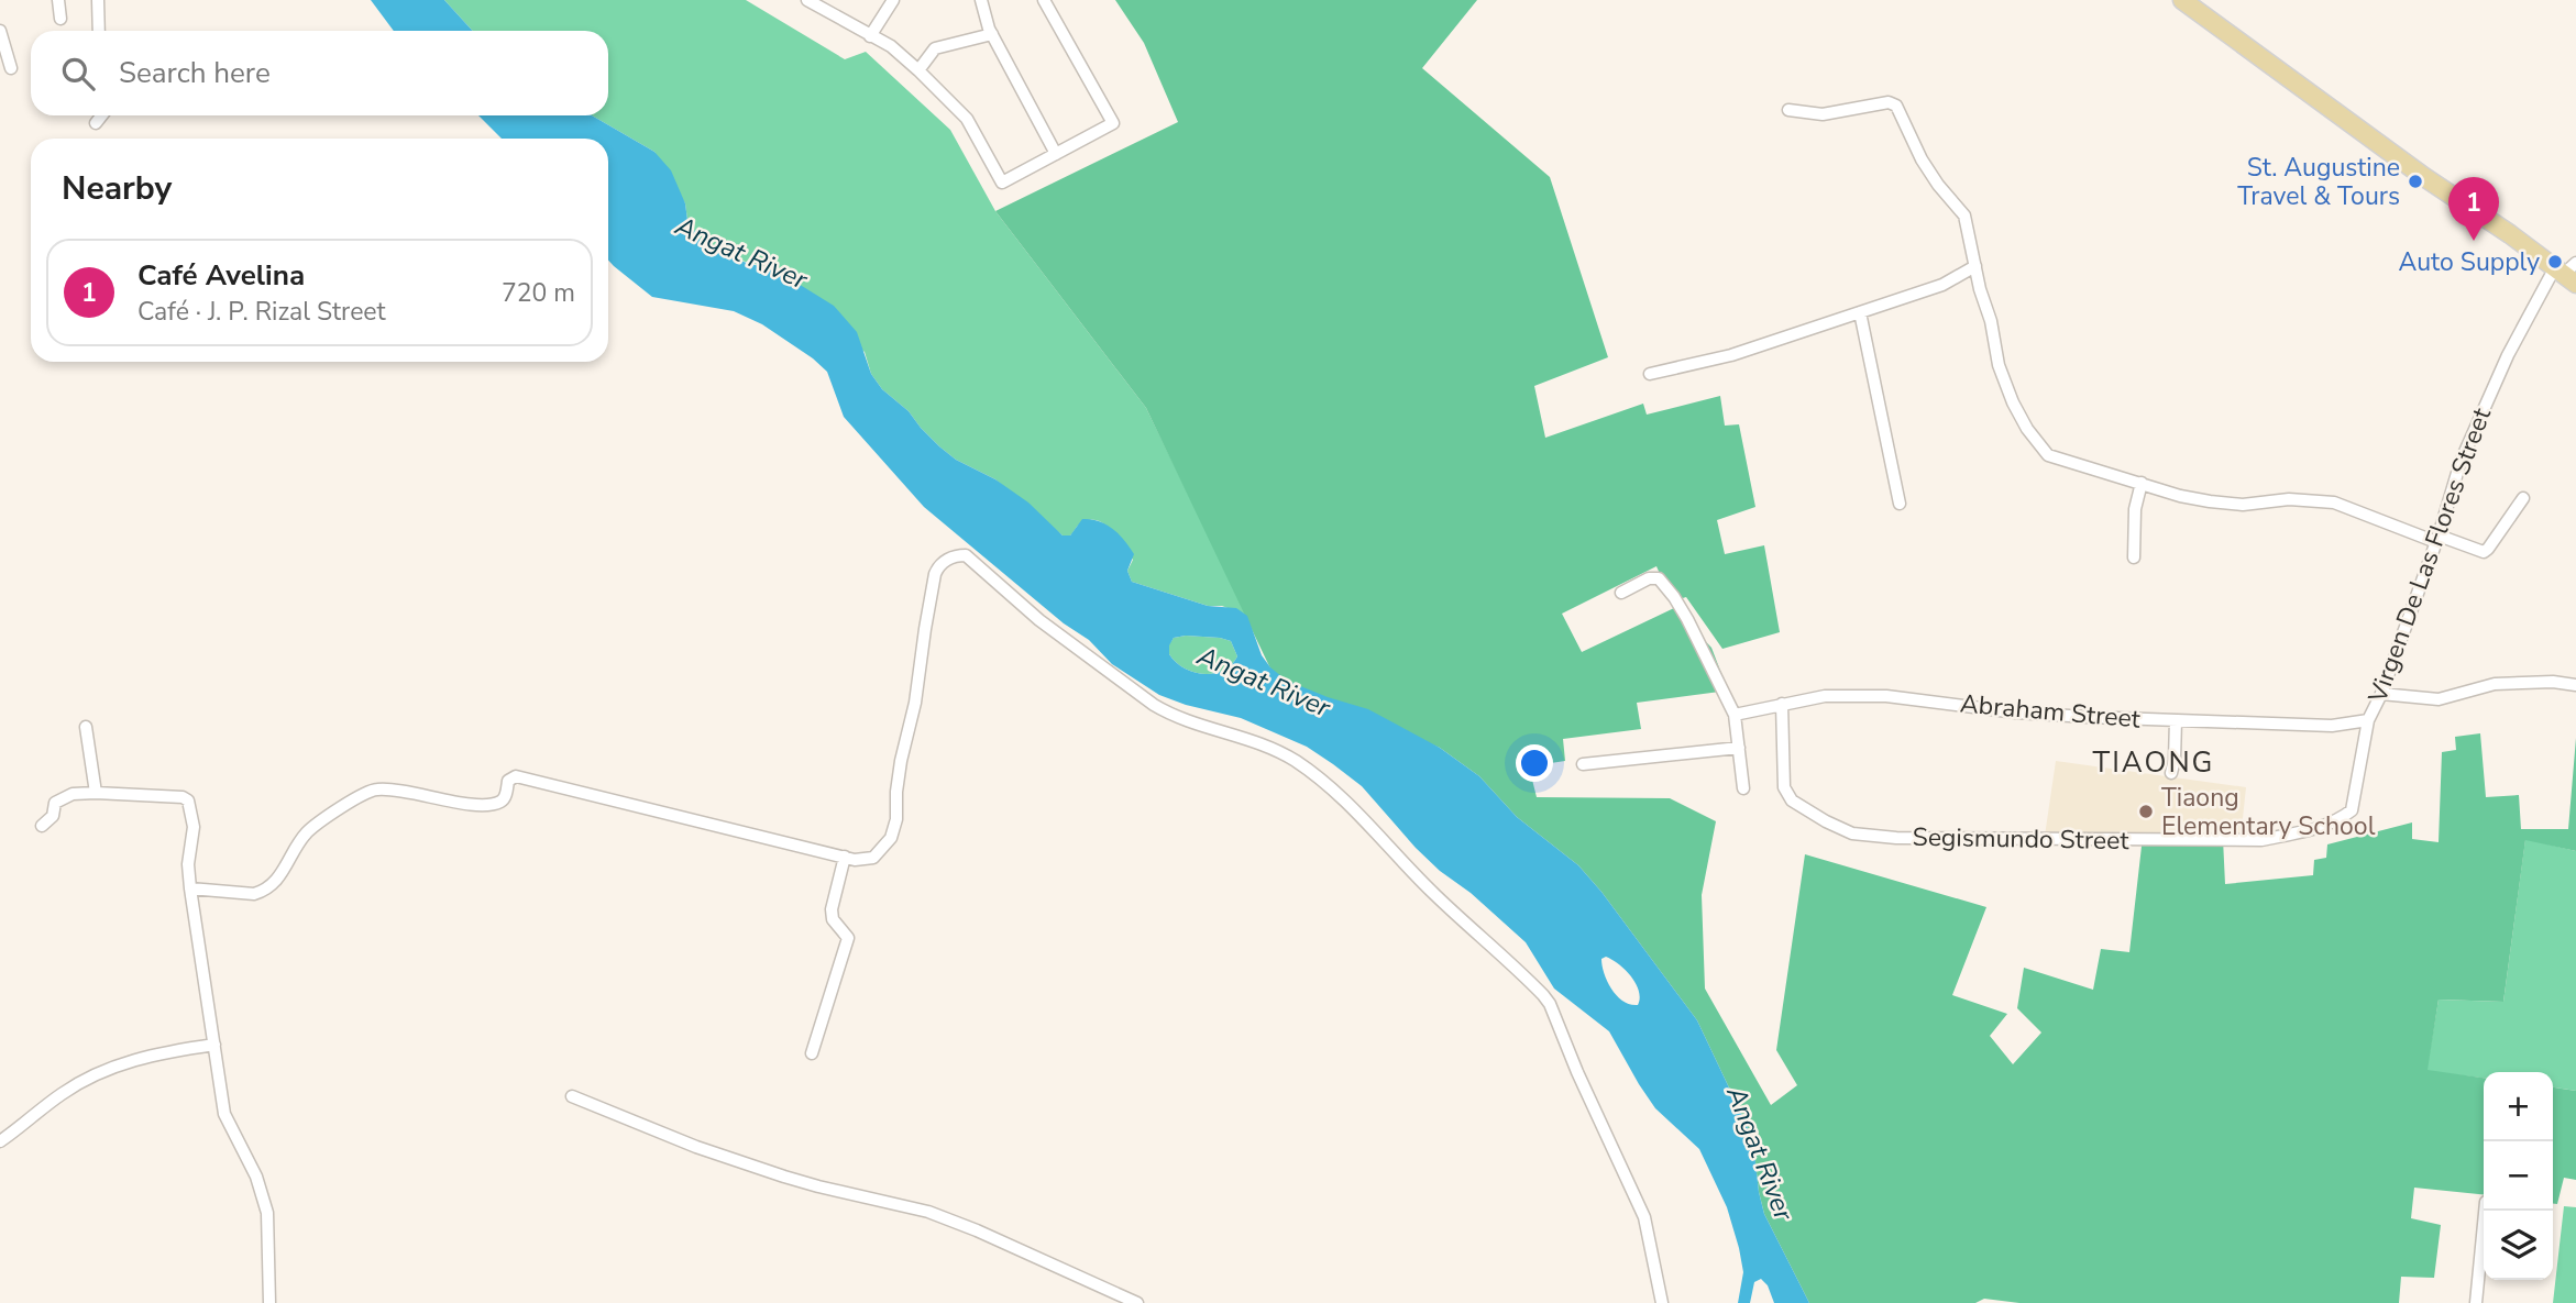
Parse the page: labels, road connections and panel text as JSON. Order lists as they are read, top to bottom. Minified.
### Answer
{"streets":{"street":["Virgen De Las Flores Street","Abraham Street","Segismundo Street"]},"crossings":[["Virgen De Las Flores Street","Abraham Street"],["Virgen De Las Flores Street","Segismundo Street"],["Abraham Street","Segismundo Street"]],"districts":["TIAONG"],"water":["Angat River"],"places":["St. Augustine Travel & Tours","Auto Supply","Tiaong Elementary School"],"page":{"search":"Search here","heading":"Nearby","pins":"1","list":[{"mark":"1","name":"Café Avelina","note":"Café · J. P. Rizal Street","value":"720 m"}],"map_buttons":["+","−"]}}
